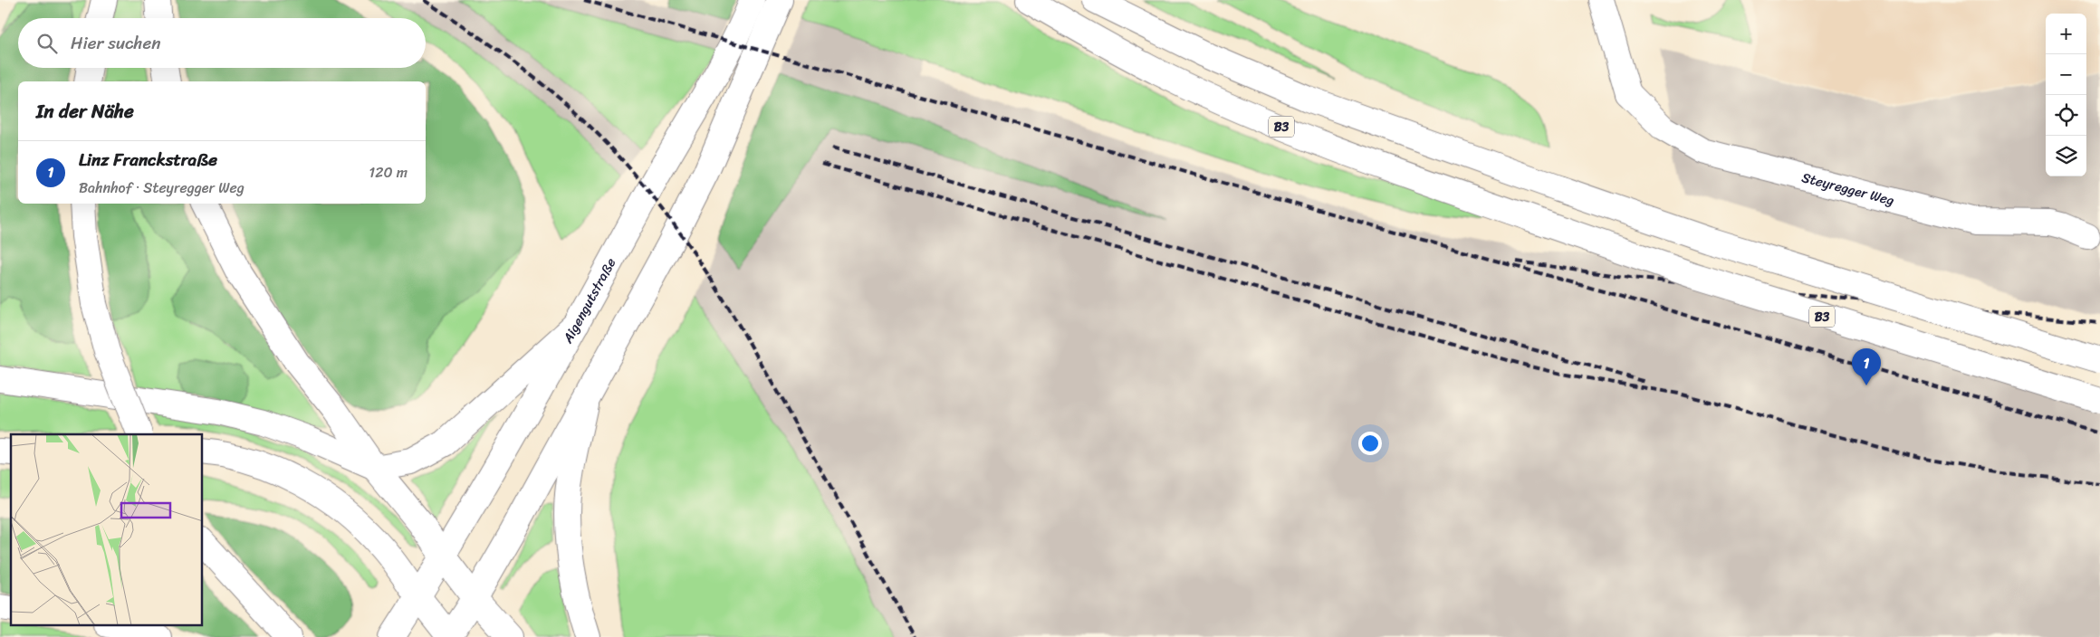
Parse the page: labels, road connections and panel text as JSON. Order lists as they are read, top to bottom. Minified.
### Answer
{"streets":{"main road":["B3","Steyregger Weg","Aigengutstraße"]},"page":{"map_buttons":["+","−"],"search":"Hier suchen","heading":"In der Nähe","list":[{"mark":"1","name":"Linz Franckstraße","note":"Bahnhof · Steyregger Weg","value":"120 m"}],"pins":"1"}}
